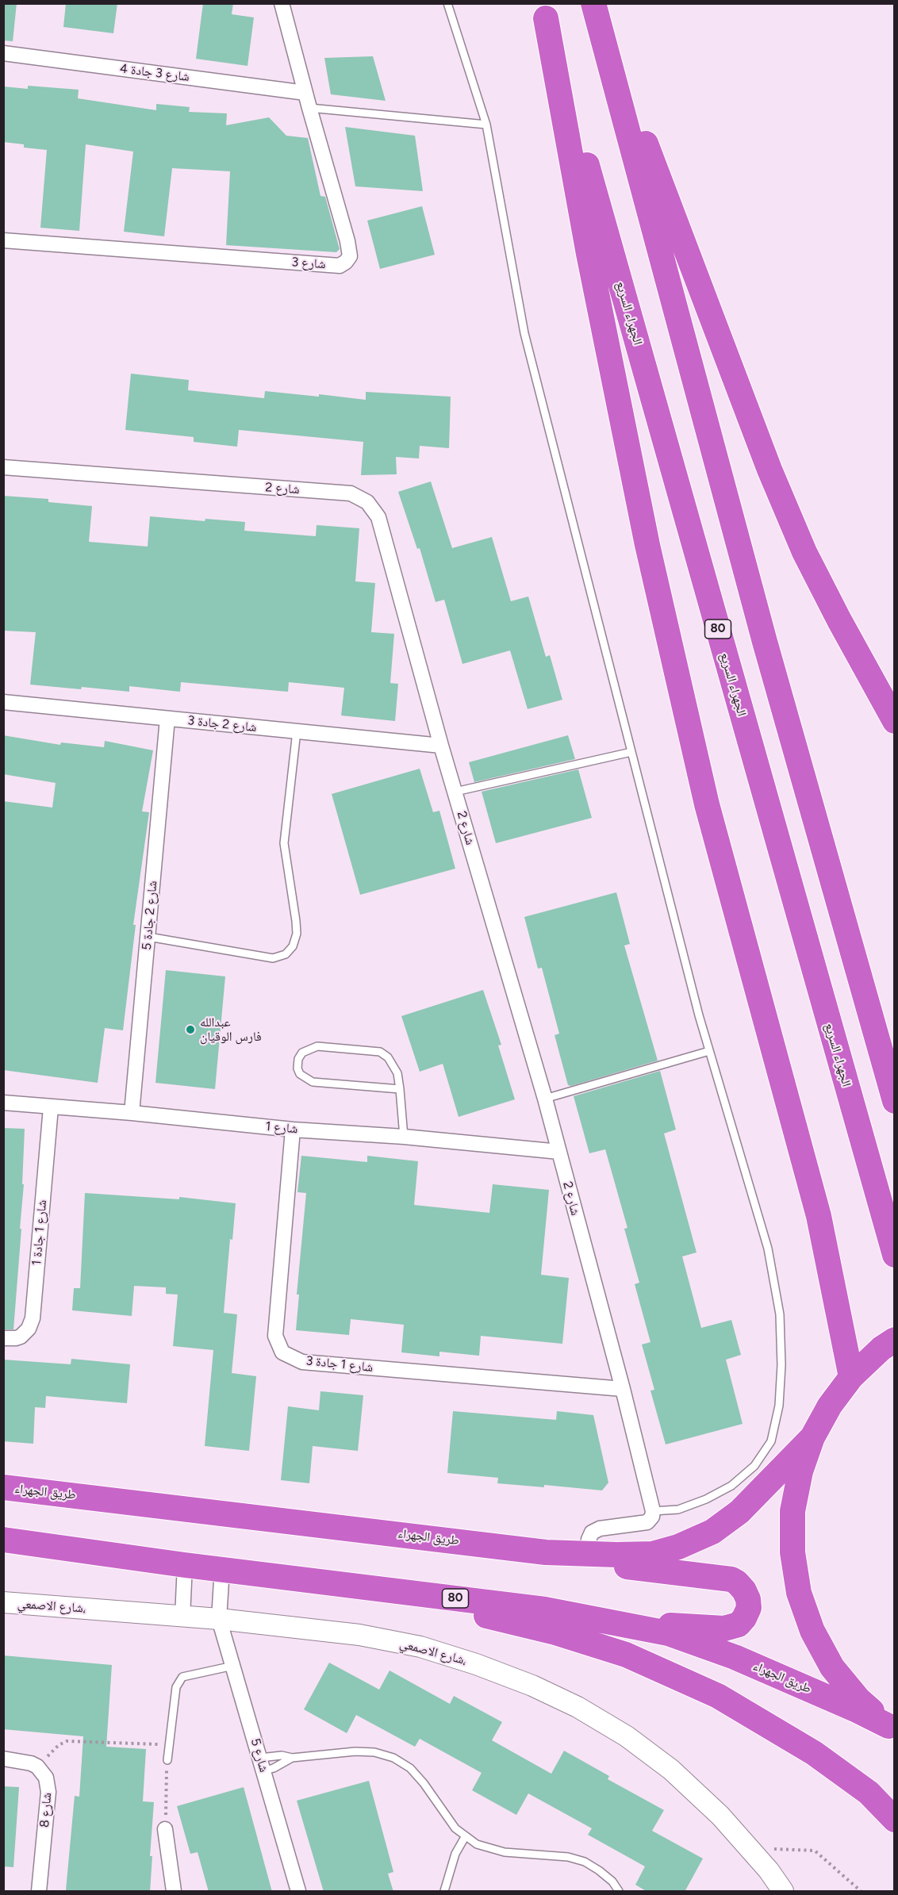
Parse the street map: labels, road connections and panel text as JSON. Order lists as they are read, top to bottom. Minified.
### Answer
{"streets":{"highway":["الجهراء السريع","80","طريق الجهراء"],"street":["شارع 3 جادة 4","شارع 3","شارع 2","شارع 2 جادة 3","شارع 2 جادة 5","شارع 1","شارع 1 جادة 1","شارع 1 جادة 3","شارع الاصمعي،","شارع 5","شارع 8"]},"crossings":[["شارع 3 جادة 4","شارع 3"],["شارع 2","شارع 2 جادة 3"],["شارع 2","شارع 1"],["شارع 2","شارع 1 جادة 3"],["80","طريق الجهراء"],["شارع 2 جادة 3","شارع 2 جادة 5"],["شارع 2 جادة 5","شارع 1"],["شارع 1","شارع 1 جادة 1"],["شارع 1","شارع 1 جادة 3"],["شارع الاصمعي،","شارع 5"]],"places":["عبدالله فارس الوقيان"]}
